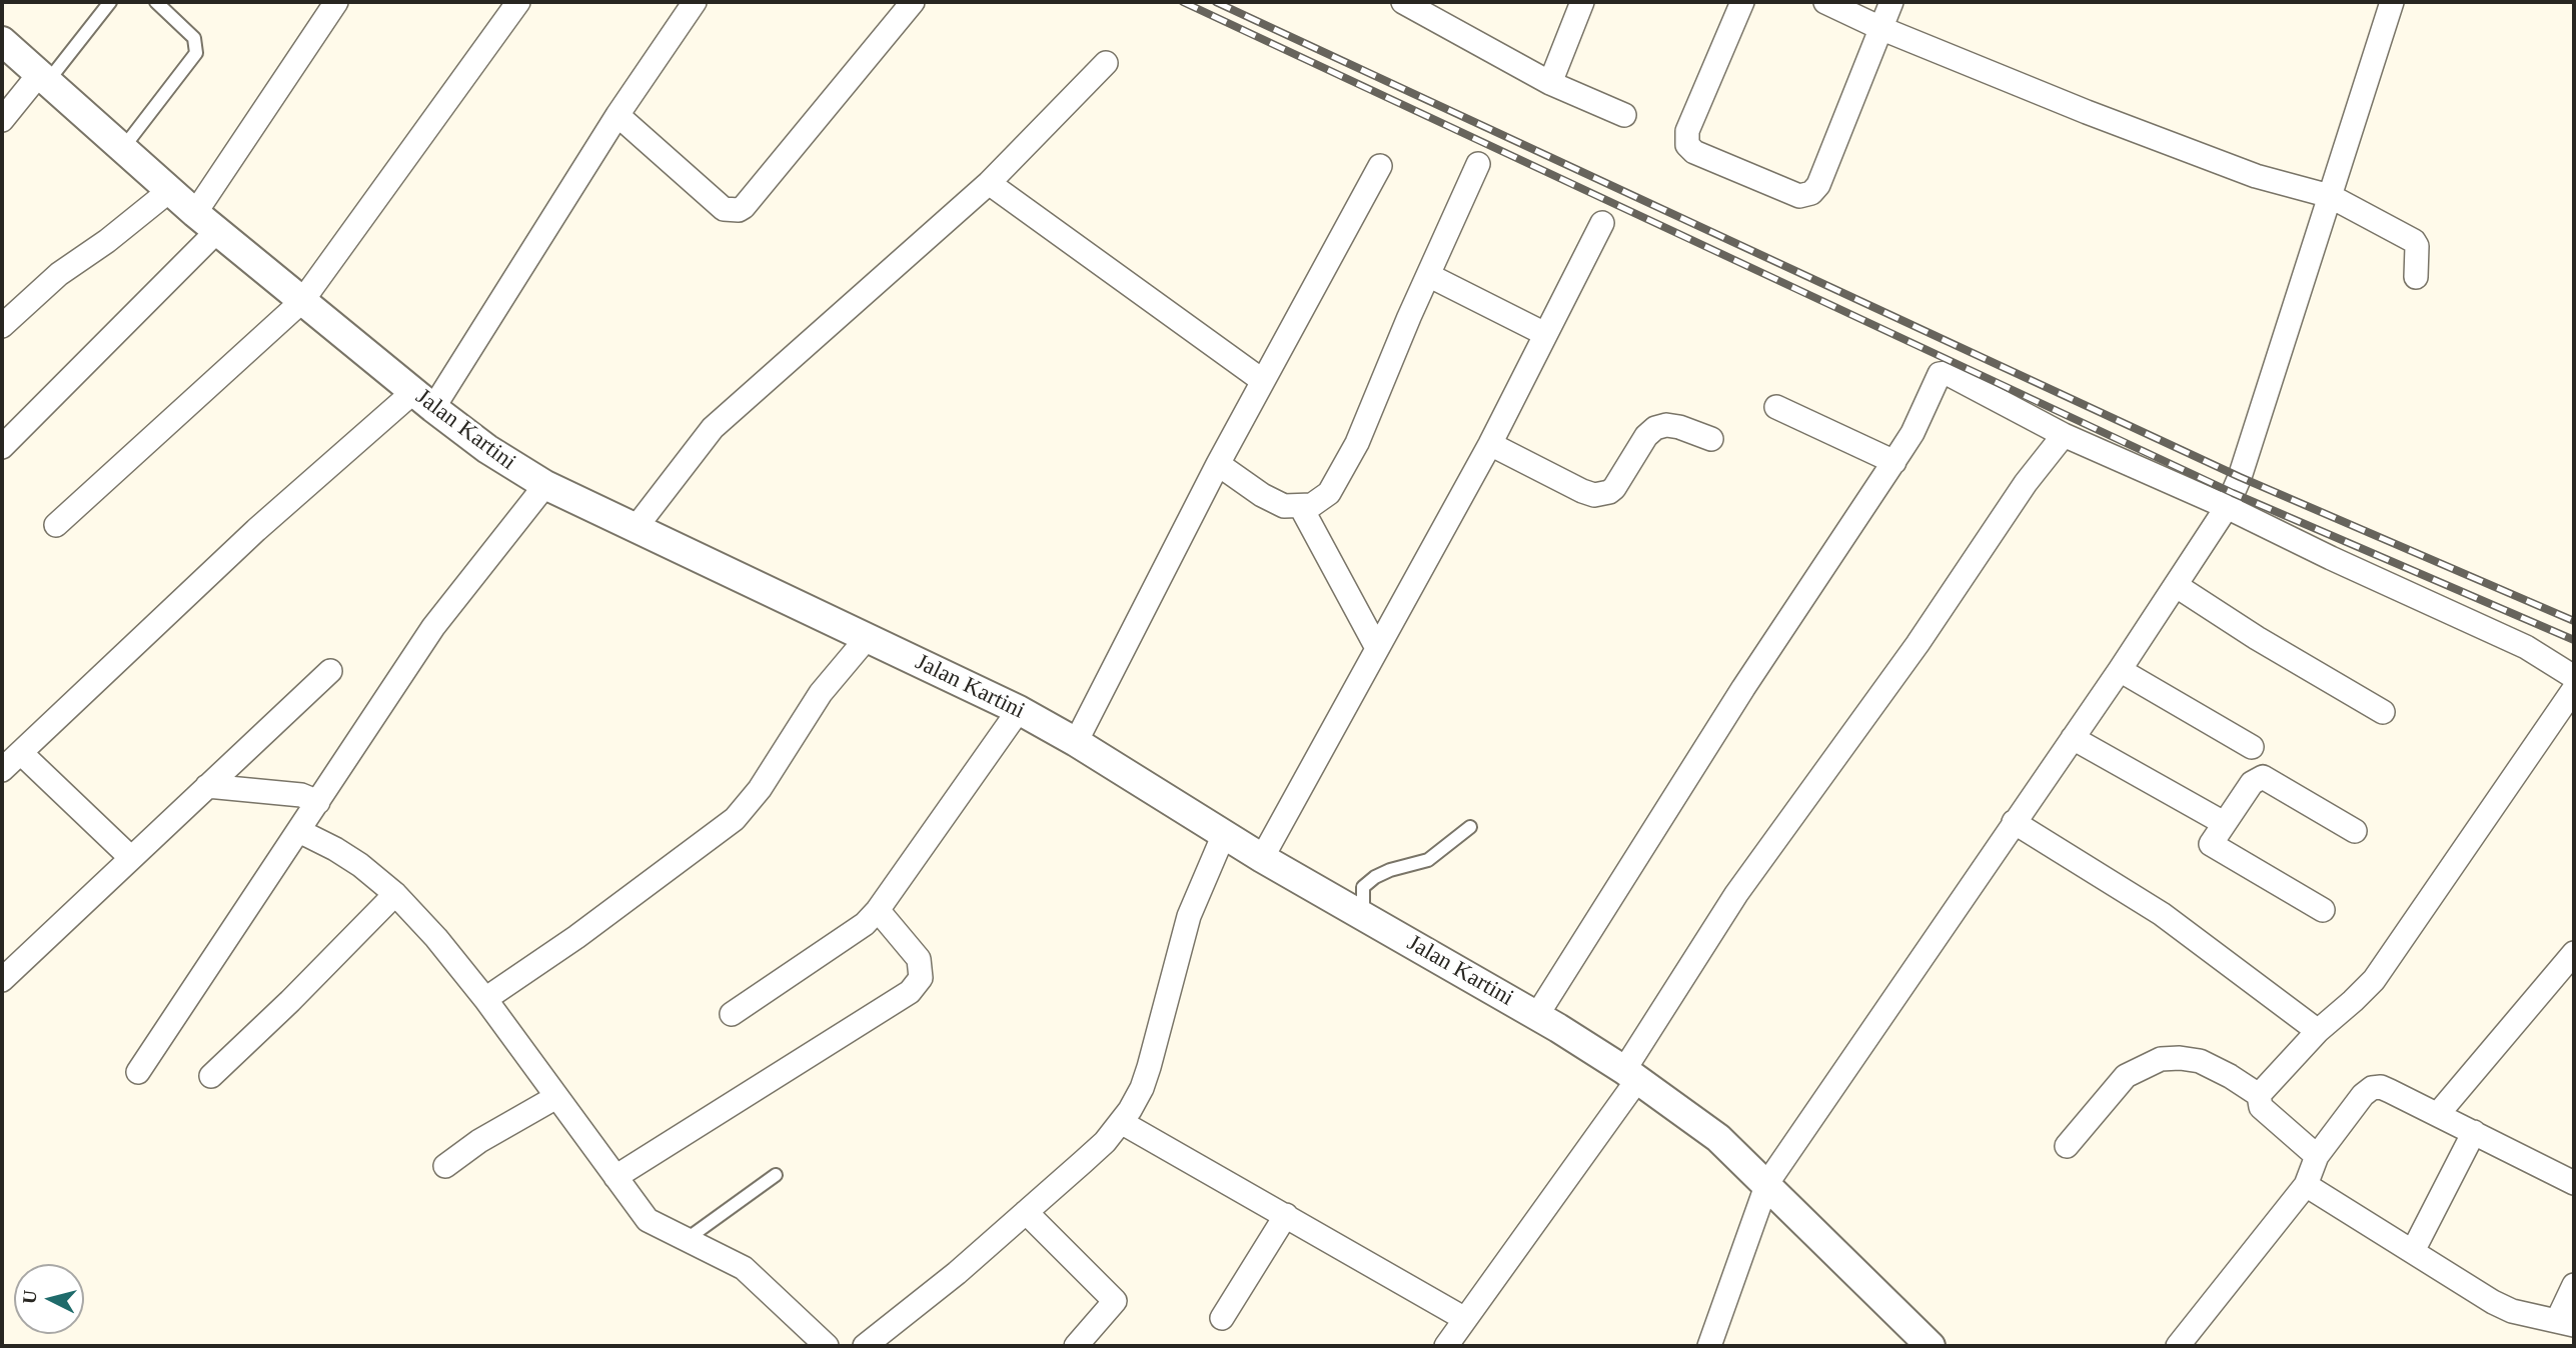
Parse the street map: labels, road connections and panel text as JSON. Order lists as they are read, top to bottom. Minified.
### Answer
{"streets":{"street":["Jalan Kartini"]},"north":"left"}
